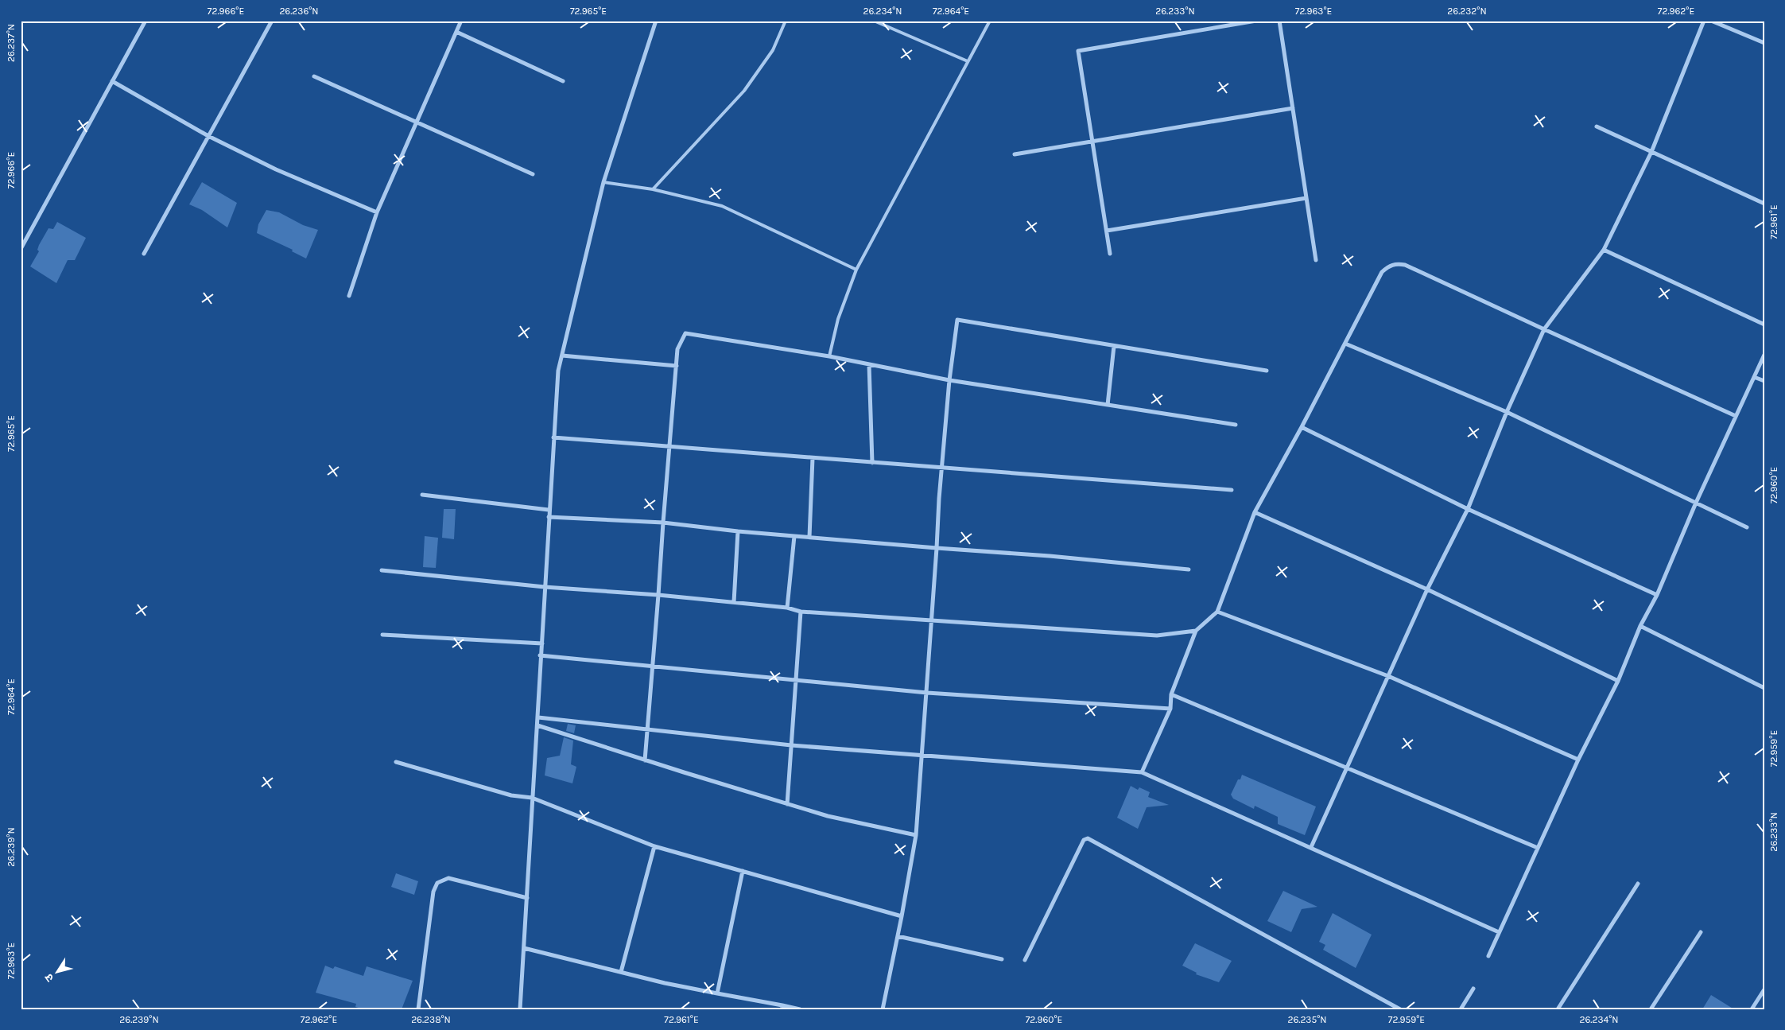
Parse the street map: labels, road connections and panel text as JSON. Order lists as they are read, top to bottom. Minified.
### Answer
{"north":"bottom left","coordinates":["72.966°E","26.236°N","72.965°E","26.234°N","72.964°E","26.233°N","72.963°E","26.232°N","72.962°E","26.237°N","72.961°E","72.960°E","72.959°E","26.239°N","26.238°N","26.235°N"]}
